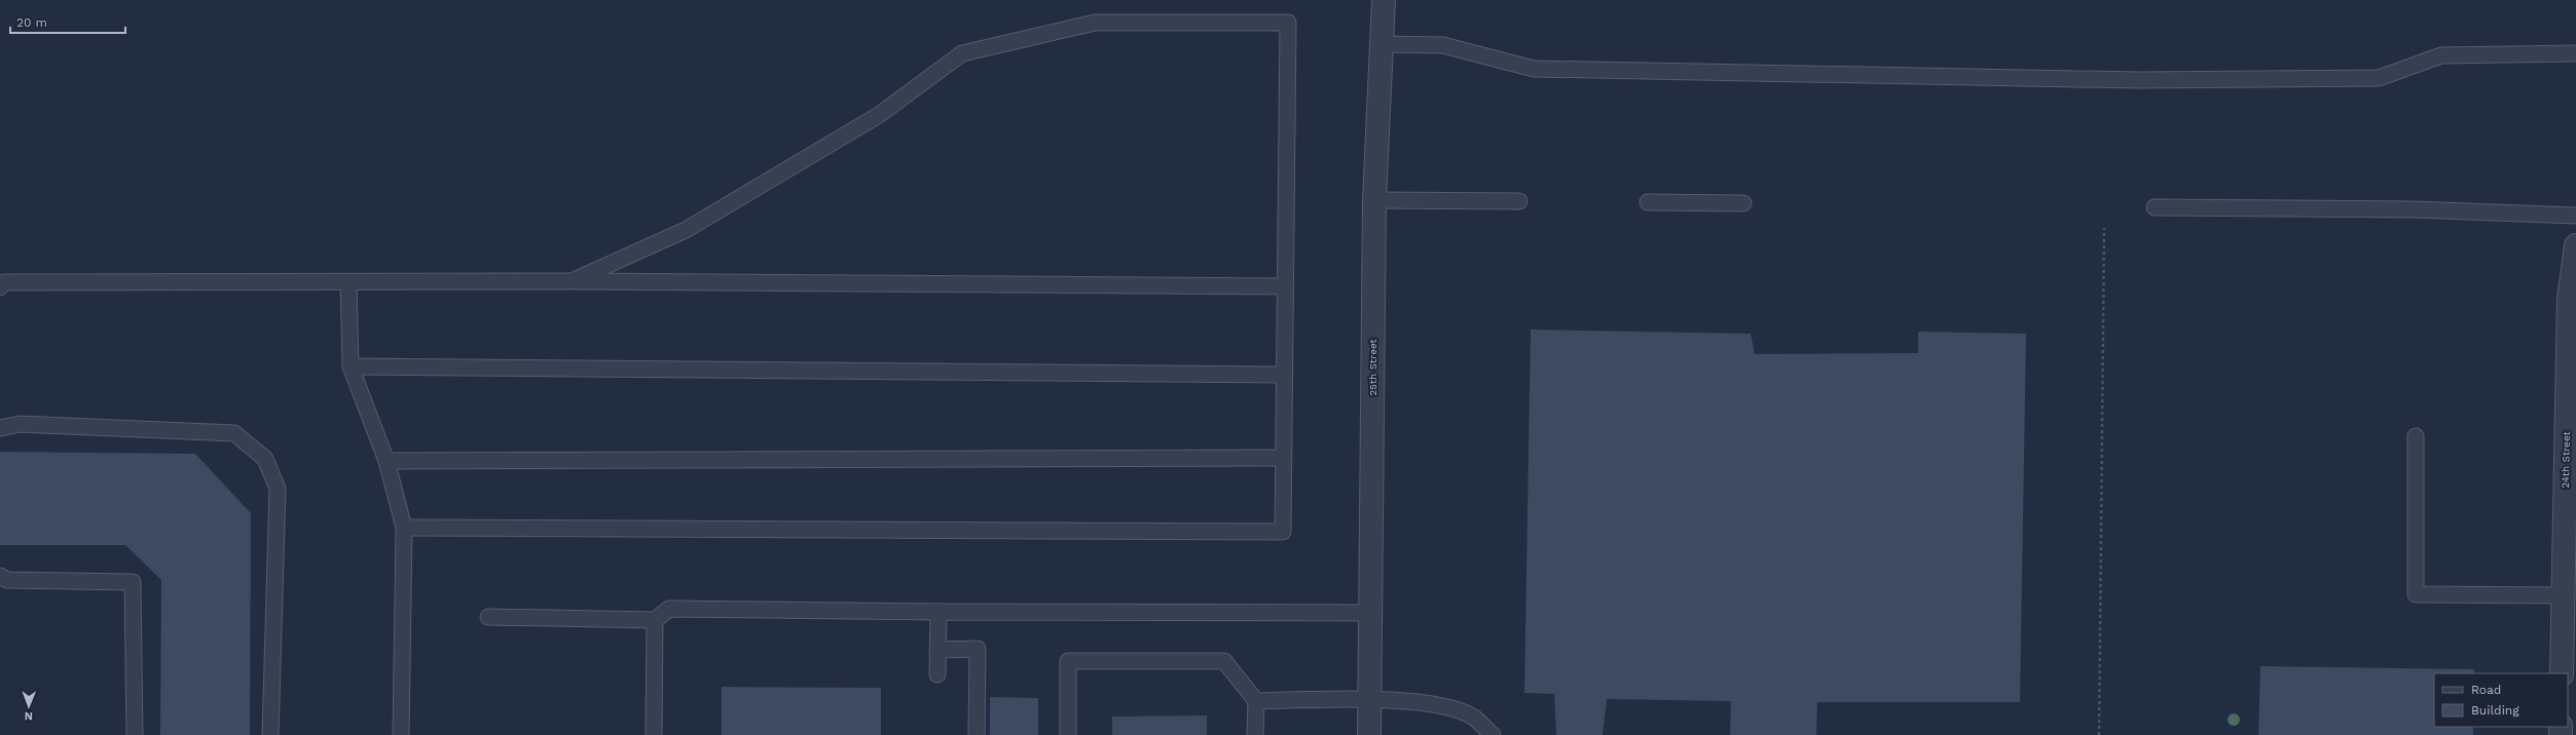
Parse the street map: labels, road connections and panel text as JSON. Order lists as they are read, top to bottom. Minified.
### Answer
{"streets":{"street":["25th Street","24th Street"]},"legend":["Road","Building"],"scale_bar":"20 m","north":"bottom"}
